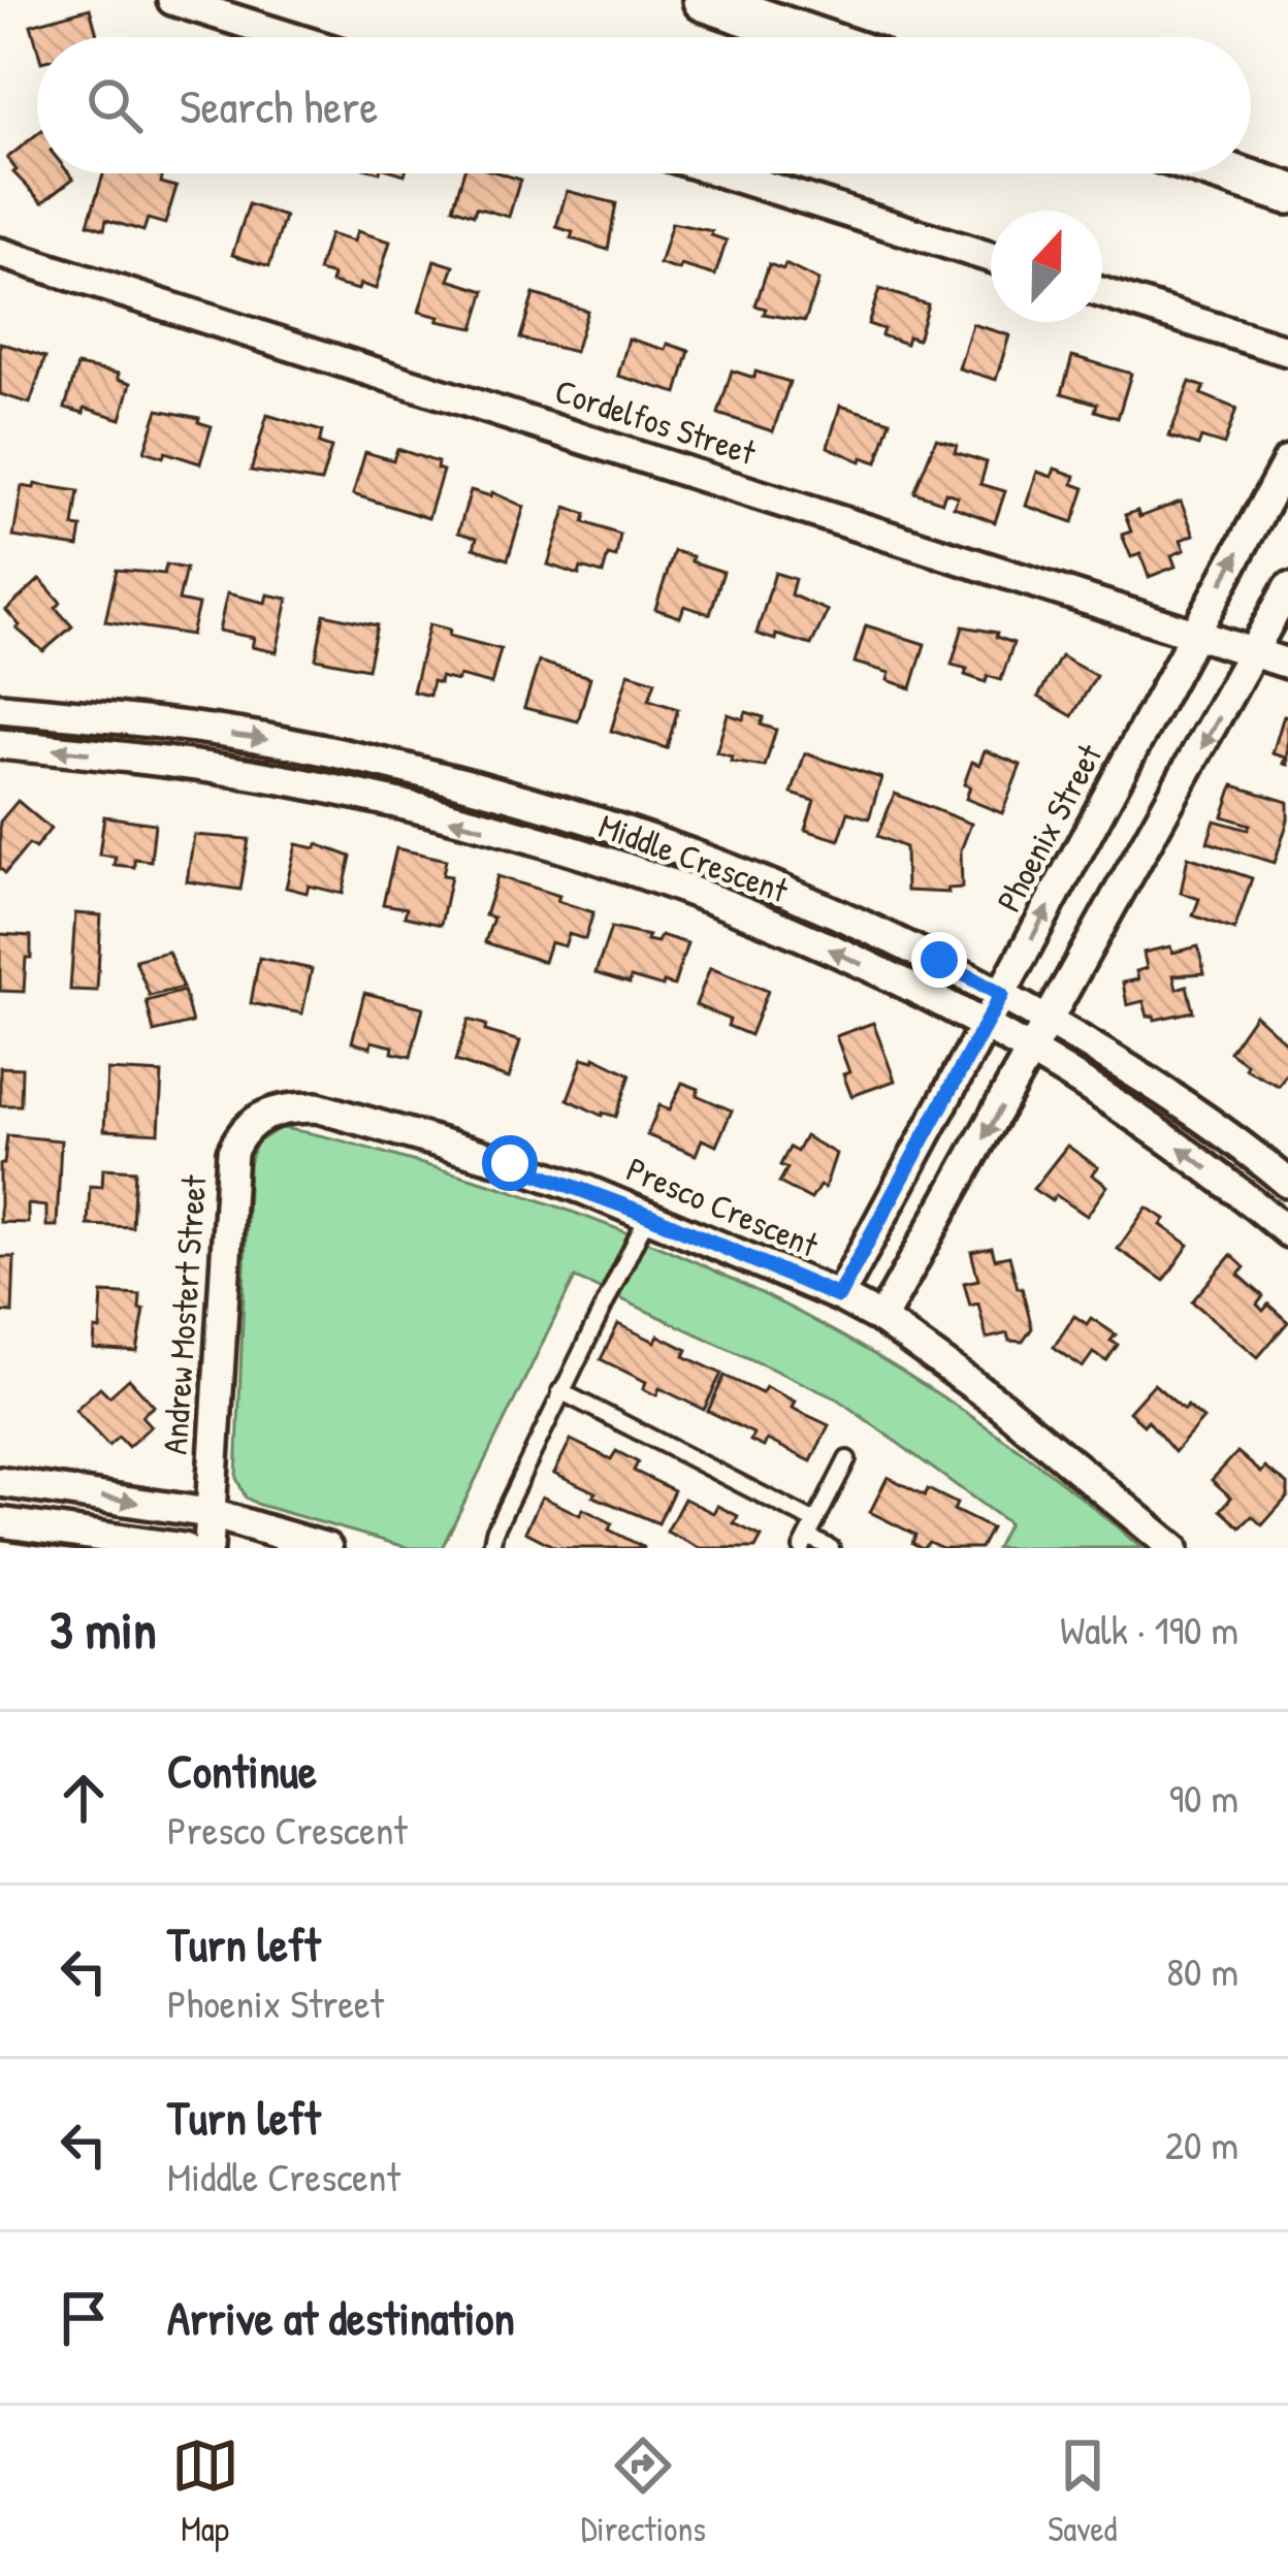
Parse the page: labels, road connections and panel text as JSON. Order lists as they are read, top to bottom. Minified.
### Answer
{"streets":{"street":["Cordelfos Street","Phoenix Street","Middle Crescent","Presco Crescent","Andrew Mostert Street"]},"crossings":[["Cordelfos Street","Phoenix Street"],["Phoenix Street","Middle Crescent"],["Phoenix Street","Presco Crescent"],["Presco Crescent","Andrew Mostert Street"]],"north":"top","page":{"search":"Search here","heading":["3 min","Walk · 190 m"],"list":[["Continue","Presco Crescent","90 m"],["Turn left","Phoenix Street","80 m"],["Turn left","Middle Crescent","20 m"],"Arrive at destination"],"nav":["Map","Directions","Saved"]}}
